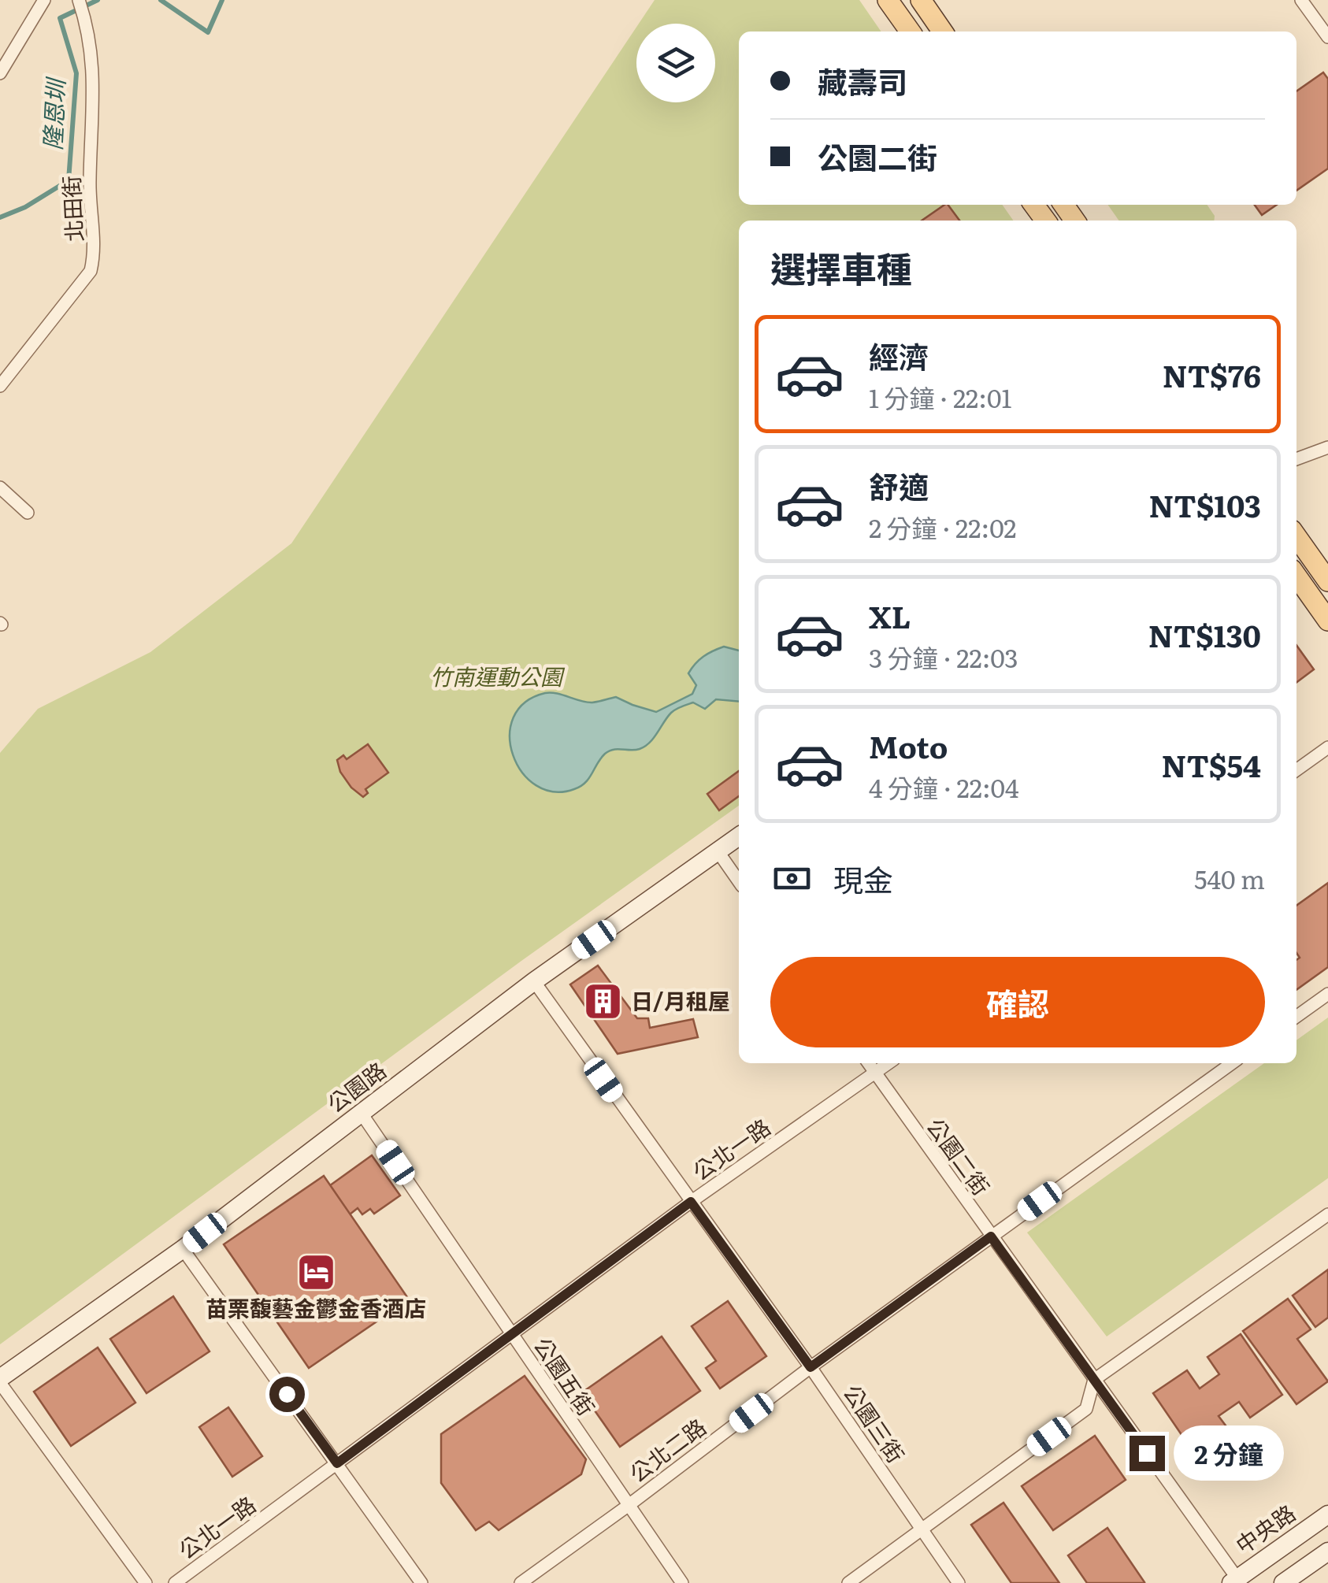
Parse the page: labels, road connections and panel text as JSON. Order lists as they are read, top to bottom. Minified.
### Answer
{"streets":{"street":["北田街","公園路","公北一路","公園二街","公園五街","公園三街","公北二路","中央路"]},"crossings":[["公園路","公園五街"],["公園路","公園三街"],["公北一路","公園二街"],["公北一路","公園五街"],["公北一路","公園三街"],["公園二街","公北二路"],["公園二街","中央路"],["公園五街","公北二路"],["公園三街","公北二路"]],"water":["隆恩圳"],"parks":["竹南運動公園"],"places":{"building":["日/月租屋"],"hotel":["苗栗馥藝金鬱金香酒店"]},"page":{"banner":["藏壽司","公園二街"],"heading":"選擇車種","list":[{"name":"經濟","note":"1 分鐘 · 22:01","value":"NT$76"},{"name":"舒適","note":"2 分鐘 · 22:02","value":"NT$103"},{"name":"XL","note":"3 分鐘 · 22:03","value":"NT$130"},{"name":"Moto","note":"4 分鐘 · 22:04","value":"NT$54"}],"pay":["現金","540 m"],"buttons":"確認","bubble":"2 分鐘"}}
